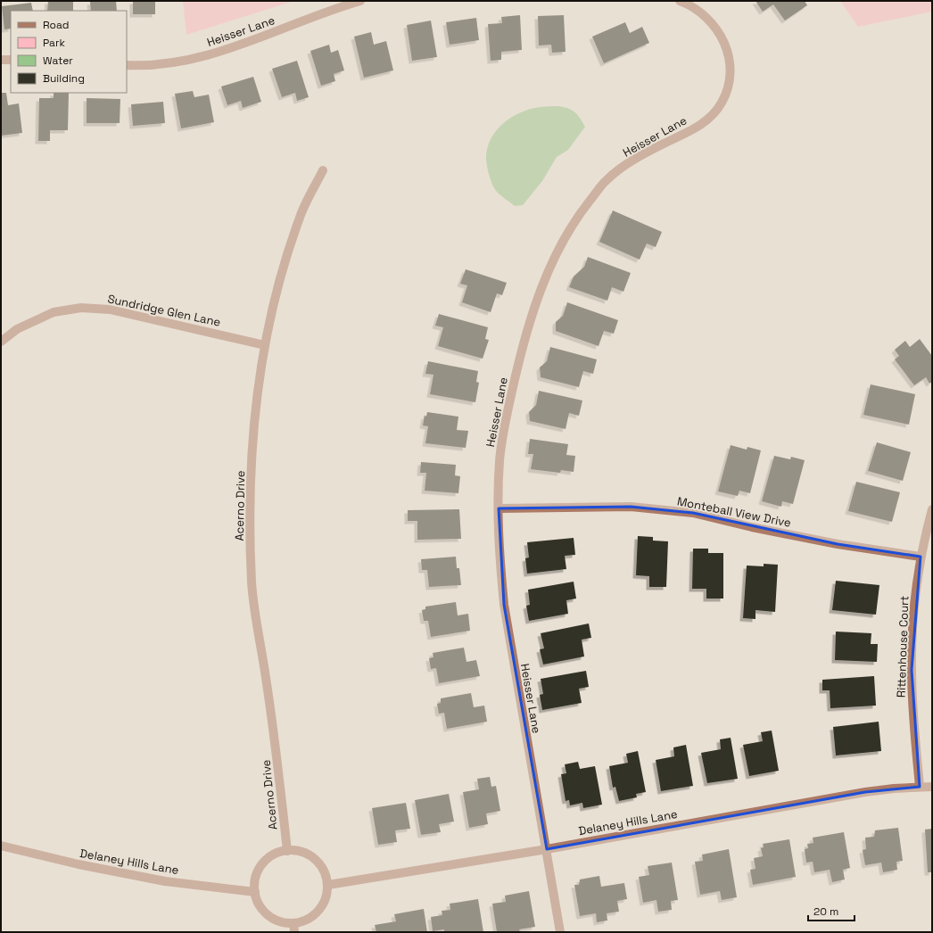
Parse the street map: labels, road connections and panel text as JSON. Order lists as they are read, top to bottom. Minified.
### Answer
{"streets":{"street":["Heisser Lane","Sundridge Glen Lane","Acerno Drive","Monteball View Drive","Rittenhouse Court","Delaney Hills Lane"]},"crossings":[["Heisser Lane","Monteball View Drive"],["Heisser Lane","Delaney Hills Lane"],["Sundridge Glen Lane","Acerno Drive"],["Acerno Drive","Delaney Hills Lane"],["Monteball View Drive","Rittenhouse Court"],["Rittenhouse Court","Delaney Hills Lane"]],"legend":["Road","Park","Water","Building"],"scale_bar":"20 m"}
